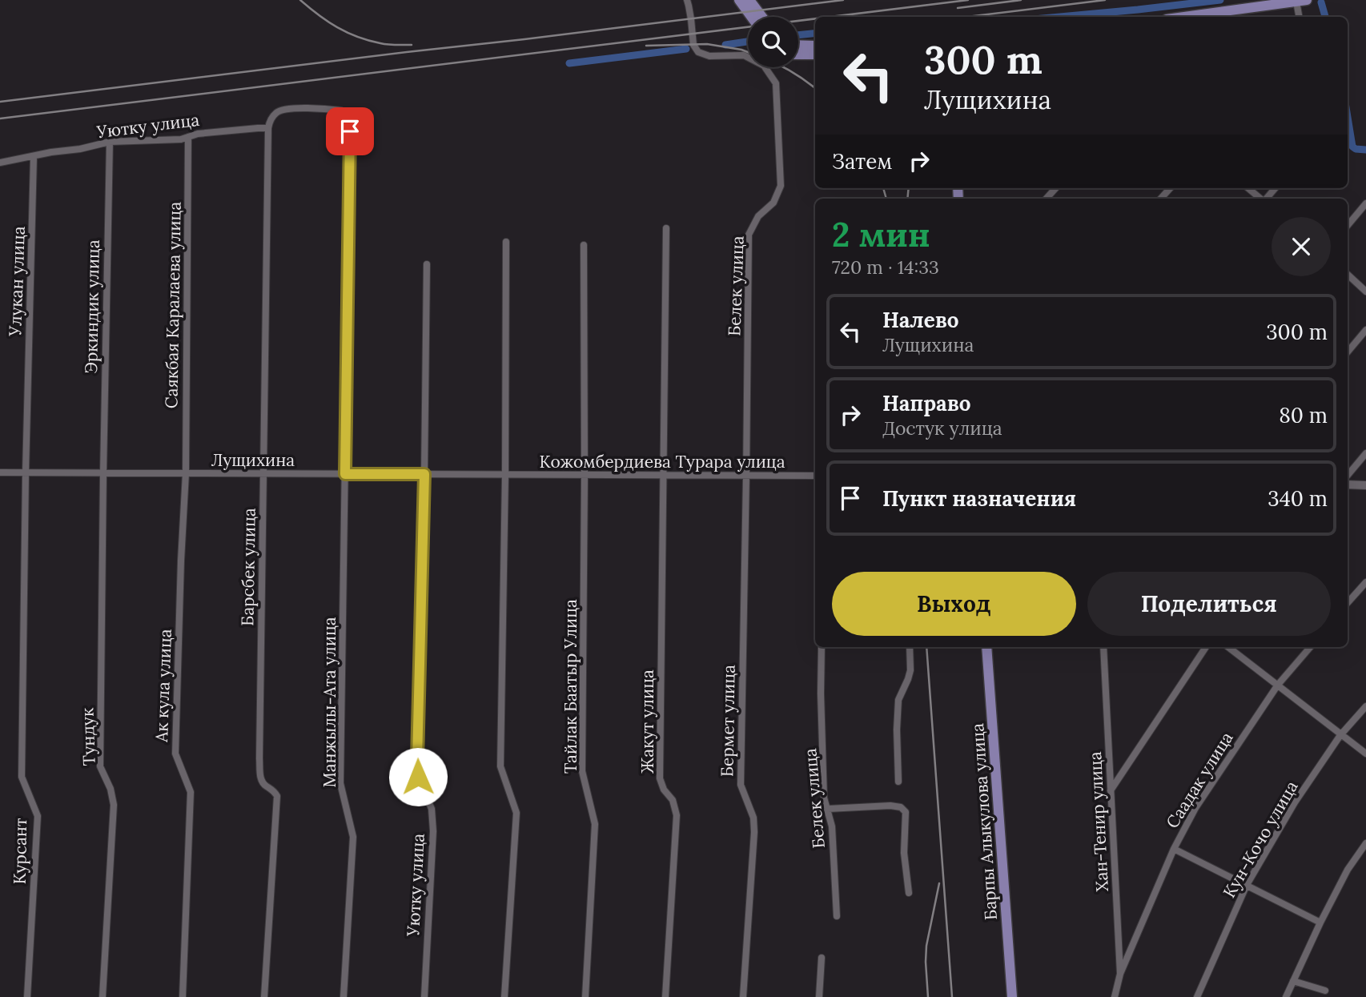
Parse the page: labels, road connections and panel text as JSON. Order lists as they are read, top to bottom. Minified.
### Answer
{"streets":{"main road":["Барпы Алыкулова улица"],"street":["Уютку улица","Улукан улица","Белек улица","Саякбая Каралаева улица","Эркиндик улица","Лущихина","Кожомбердиева Турара улица","Барсбек улица","Ак кула улица","Тайлак Баатыр Улица","Манжылы-Ата улица","Бермет улица","Жакут улица","Тундук","Саадак улица","Хан-Тенир улица","Кун-Кочо улица","Курсант"]},"crossings":[["Уютку улица","Улукан улица"],["Уютку улица","Саякбая Каралаева улица"],["Уютку улица","Эркиндик улица"],["Уютку улица","Лущихина"],["Уютку улица","Барсбек улица"],["Уютку улица","Манжылы-Ата улица"],["Улукан улица","Лущихина"],["Улукан улица","Курсант"],["Белек улица","Кожомбердиева Турара улица"],["Белек улица","Бермет улица"],["Саякбая Каралаева улица","Лущихина"],["Саякбая Каралаева улица","Ак кула улица"],["Эркиндик улица","Лущихина"],["Эркиндик улица","Тундук"],["Лущихина","Кожомбердиева Турара улица"],["Лущихина","Барсбек улица"],["Лущихина","Ак кула улица"],["Лущихина","Манжылы-Ата улица"],["Лущихина","Тундук"],["Лущихина","Курсант"],["Кожомбердиева Турара улица","Тайлак Баатыр Улица"],["Кожомбердиева Турара улица","Бермет улица"],["Кожомбердиева Турара улица","Жакут улица"],["Барсбек улица","Манжылы-Ата улица"],["Саадак улица","Хан-Тенир улица"]],"page":{"turn":["300 m","Лущихина"],"then":"Затем","heading":["2 мин","720 m · 14:33"],"list":[{"name":"Налево","note":"Лущихина","value":"300 m"},{"name":"Направо","note":"Достук улица","value":"80 m"},{"name":"Пункт назначения","value":"340 m"}],"buttons":["Выход","Поделиться"]}}
